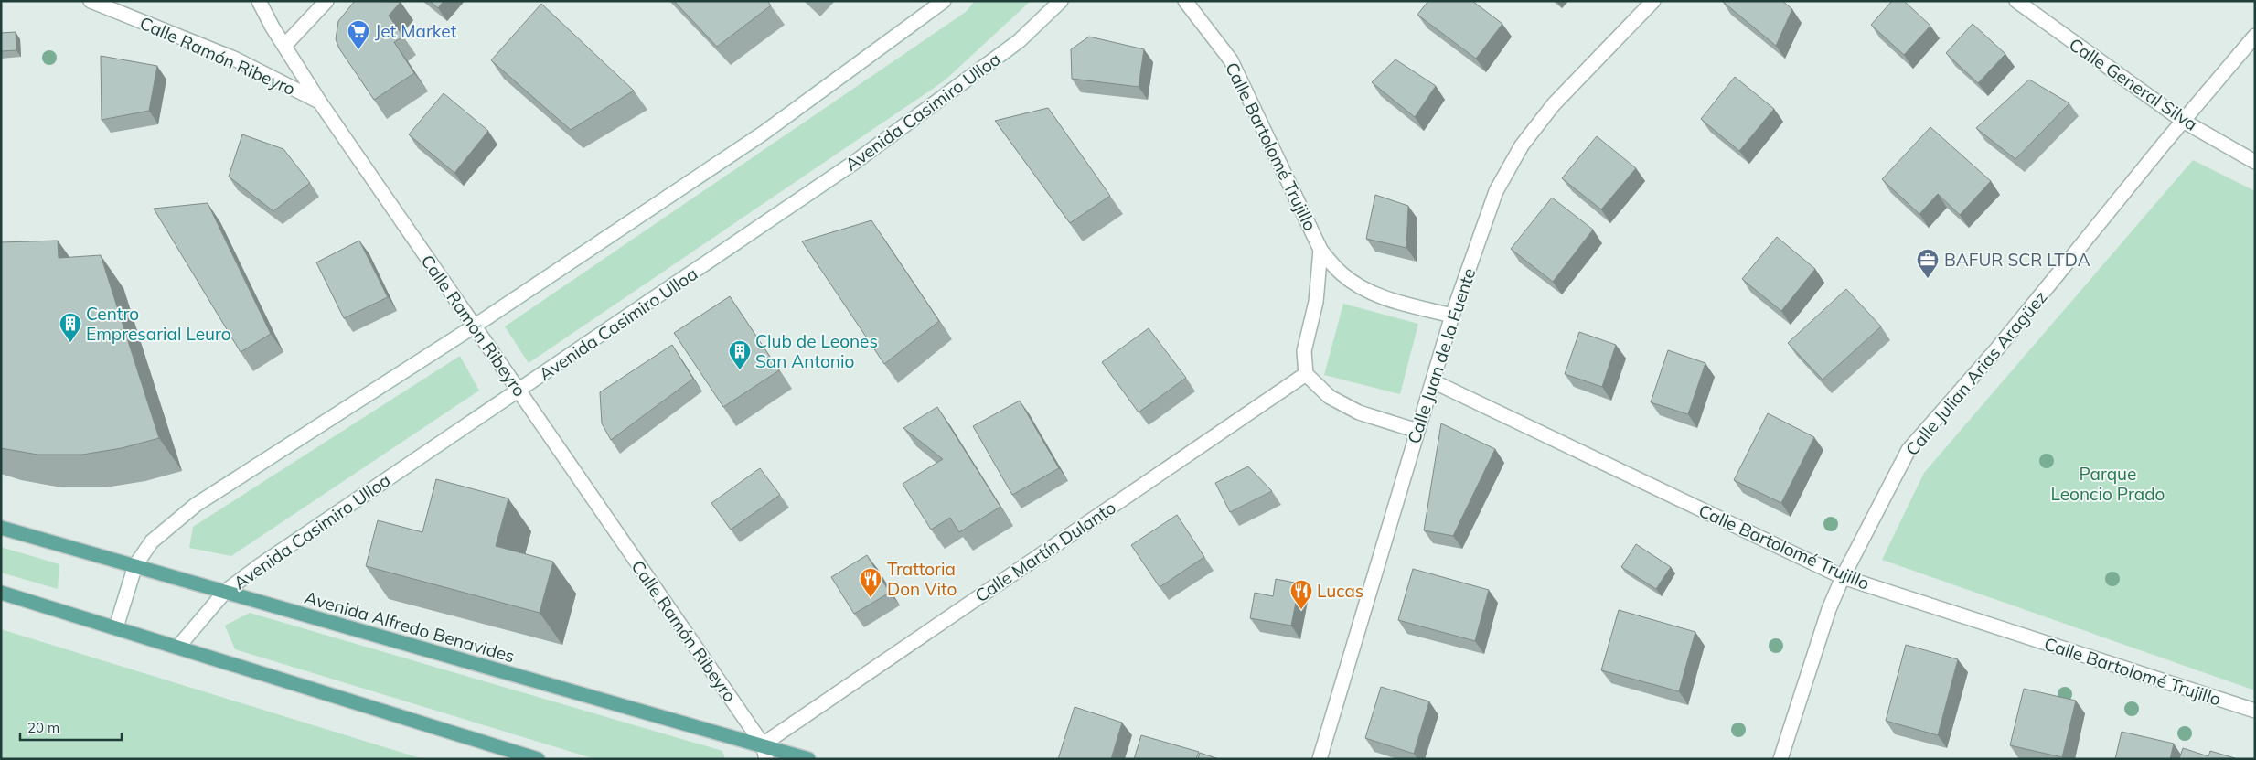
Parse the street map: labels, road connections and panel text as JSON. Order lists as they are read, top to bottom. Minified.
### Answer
{"streets":{"main road":["Avenida Alfredo Benavides"],"street":["Calle Ramón Ribeyro","Calle General Silva","Avenida Casimiro Ulloa","Calle Bartolomé Trujillo","Calle Juan de la Fuente","Calle Julian Arias Aragüez","Calle Martín Dulanto"]},"crossings":[["Calle Ramón Ribeyro","Avenida Casimiro Ulloa"],["Calle Ramón Ribeyro","Calle Martín Dulanto"],["Calle Ramón Ribeyro","Avenida Alfredo Benavides"],["Calle General Silva","Calle Julian Arias Aragüez"],["Avenida Casimiro Ulloa","Avenida Alfredo Benavides"],["Calle Bartolomé Trujillo","Calle Juan de la Fuente"],["Calle Bartolomé Trujillo","Calle Julian Arias Aragüez"],["Calle Bartolomé Trujillo","Calle Martín Dulanto"],["Calle Martín Dulanto","Avenida Alfredo Benavides"]],"parks":["Parque Leoncio Prado"],"places":{"supermarket":["Jet Market"],"office":["BAFUR SCR LTDA"],"building":["Centro Empresarial Leuro","Club de Leones San Antonio"],"restaurant":["Trattoria Don Vito","Lucas"]},"scale_bar":"20 m"}
